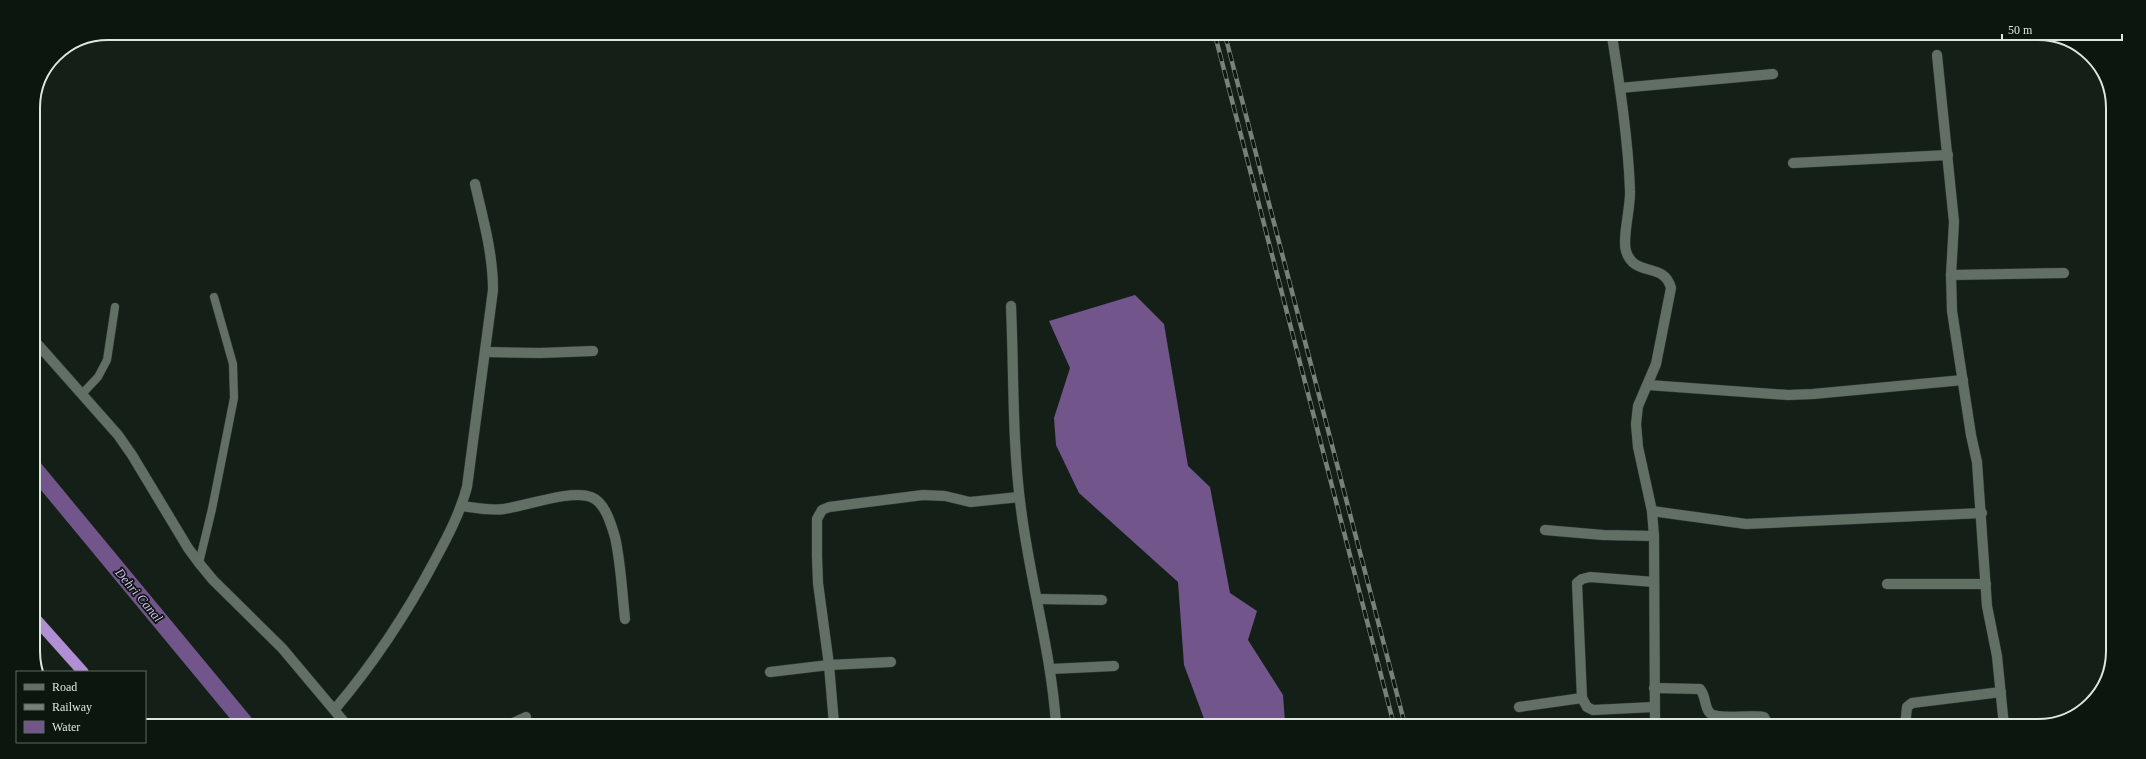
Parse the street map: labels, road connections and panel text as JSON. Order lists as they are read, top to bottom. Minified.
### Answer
{"water":["Dehri Canal"],"legend":["Road","Railway","Water"],"scale_bar":"50 m"}
